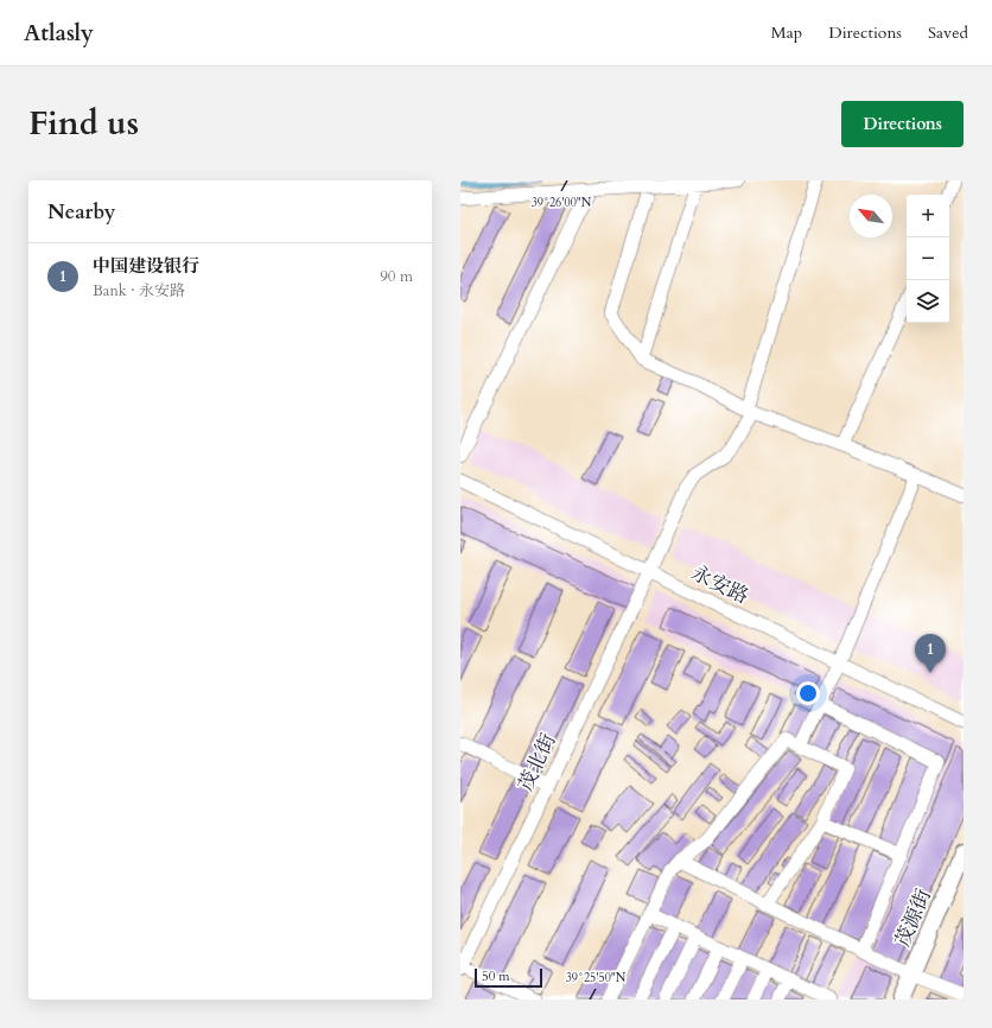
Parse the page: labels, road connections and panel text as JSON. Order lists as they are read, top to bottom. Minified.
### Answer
{"streets":{"main road":["茂源街"],"street":["永安路","茂北街"]},"crossings":[["永安路","茂北街"]],"scale_bar":"50 m","north":"top left","page":{"header":"Atlasly","nav":["Map","Directions","Saved"],"title":"Find us","buttons":"Directions","heading":"Nearby","map_buttons":["+","−"],"list":[{"mark":"1","name":"中国建设银行","note":"Bank · 永安路","value":"90 m"}],"pins":"1","scale":"50 m"},"coordinates":["39°26'00\"N","39°25'50\"N"]}
